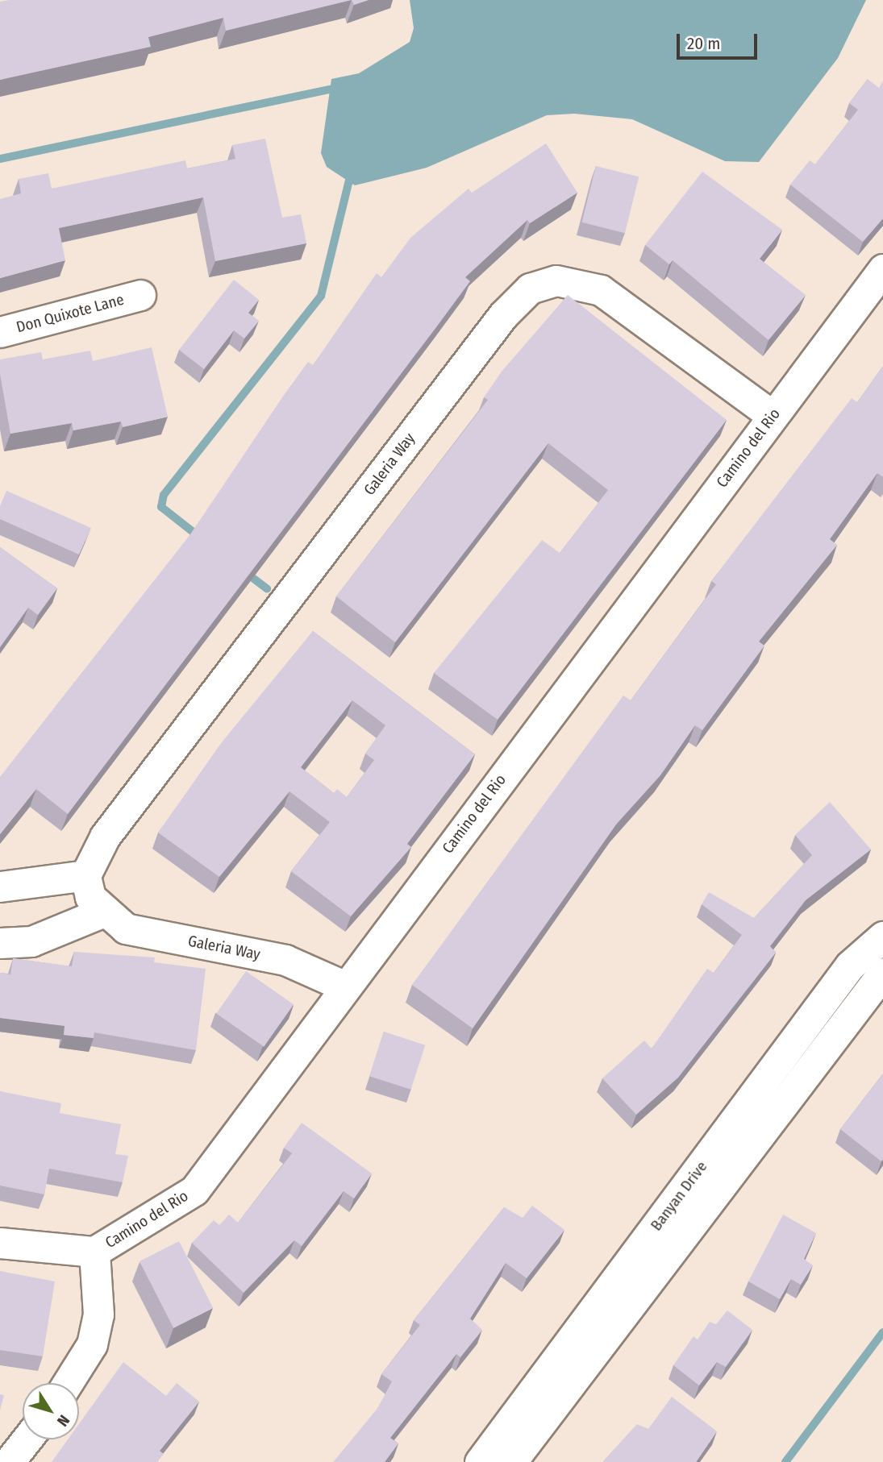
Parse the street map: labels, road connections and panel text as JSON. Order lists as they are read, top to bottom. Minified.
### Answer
{"streets":{"street":["Don Quixote Lane","Camino del Rio","Galeria Way","Banyan Drive"]},"crossings":[["Camino del Rio","Galeria Way"]],"scale_bar":"20 m","north":"bottom right"}
